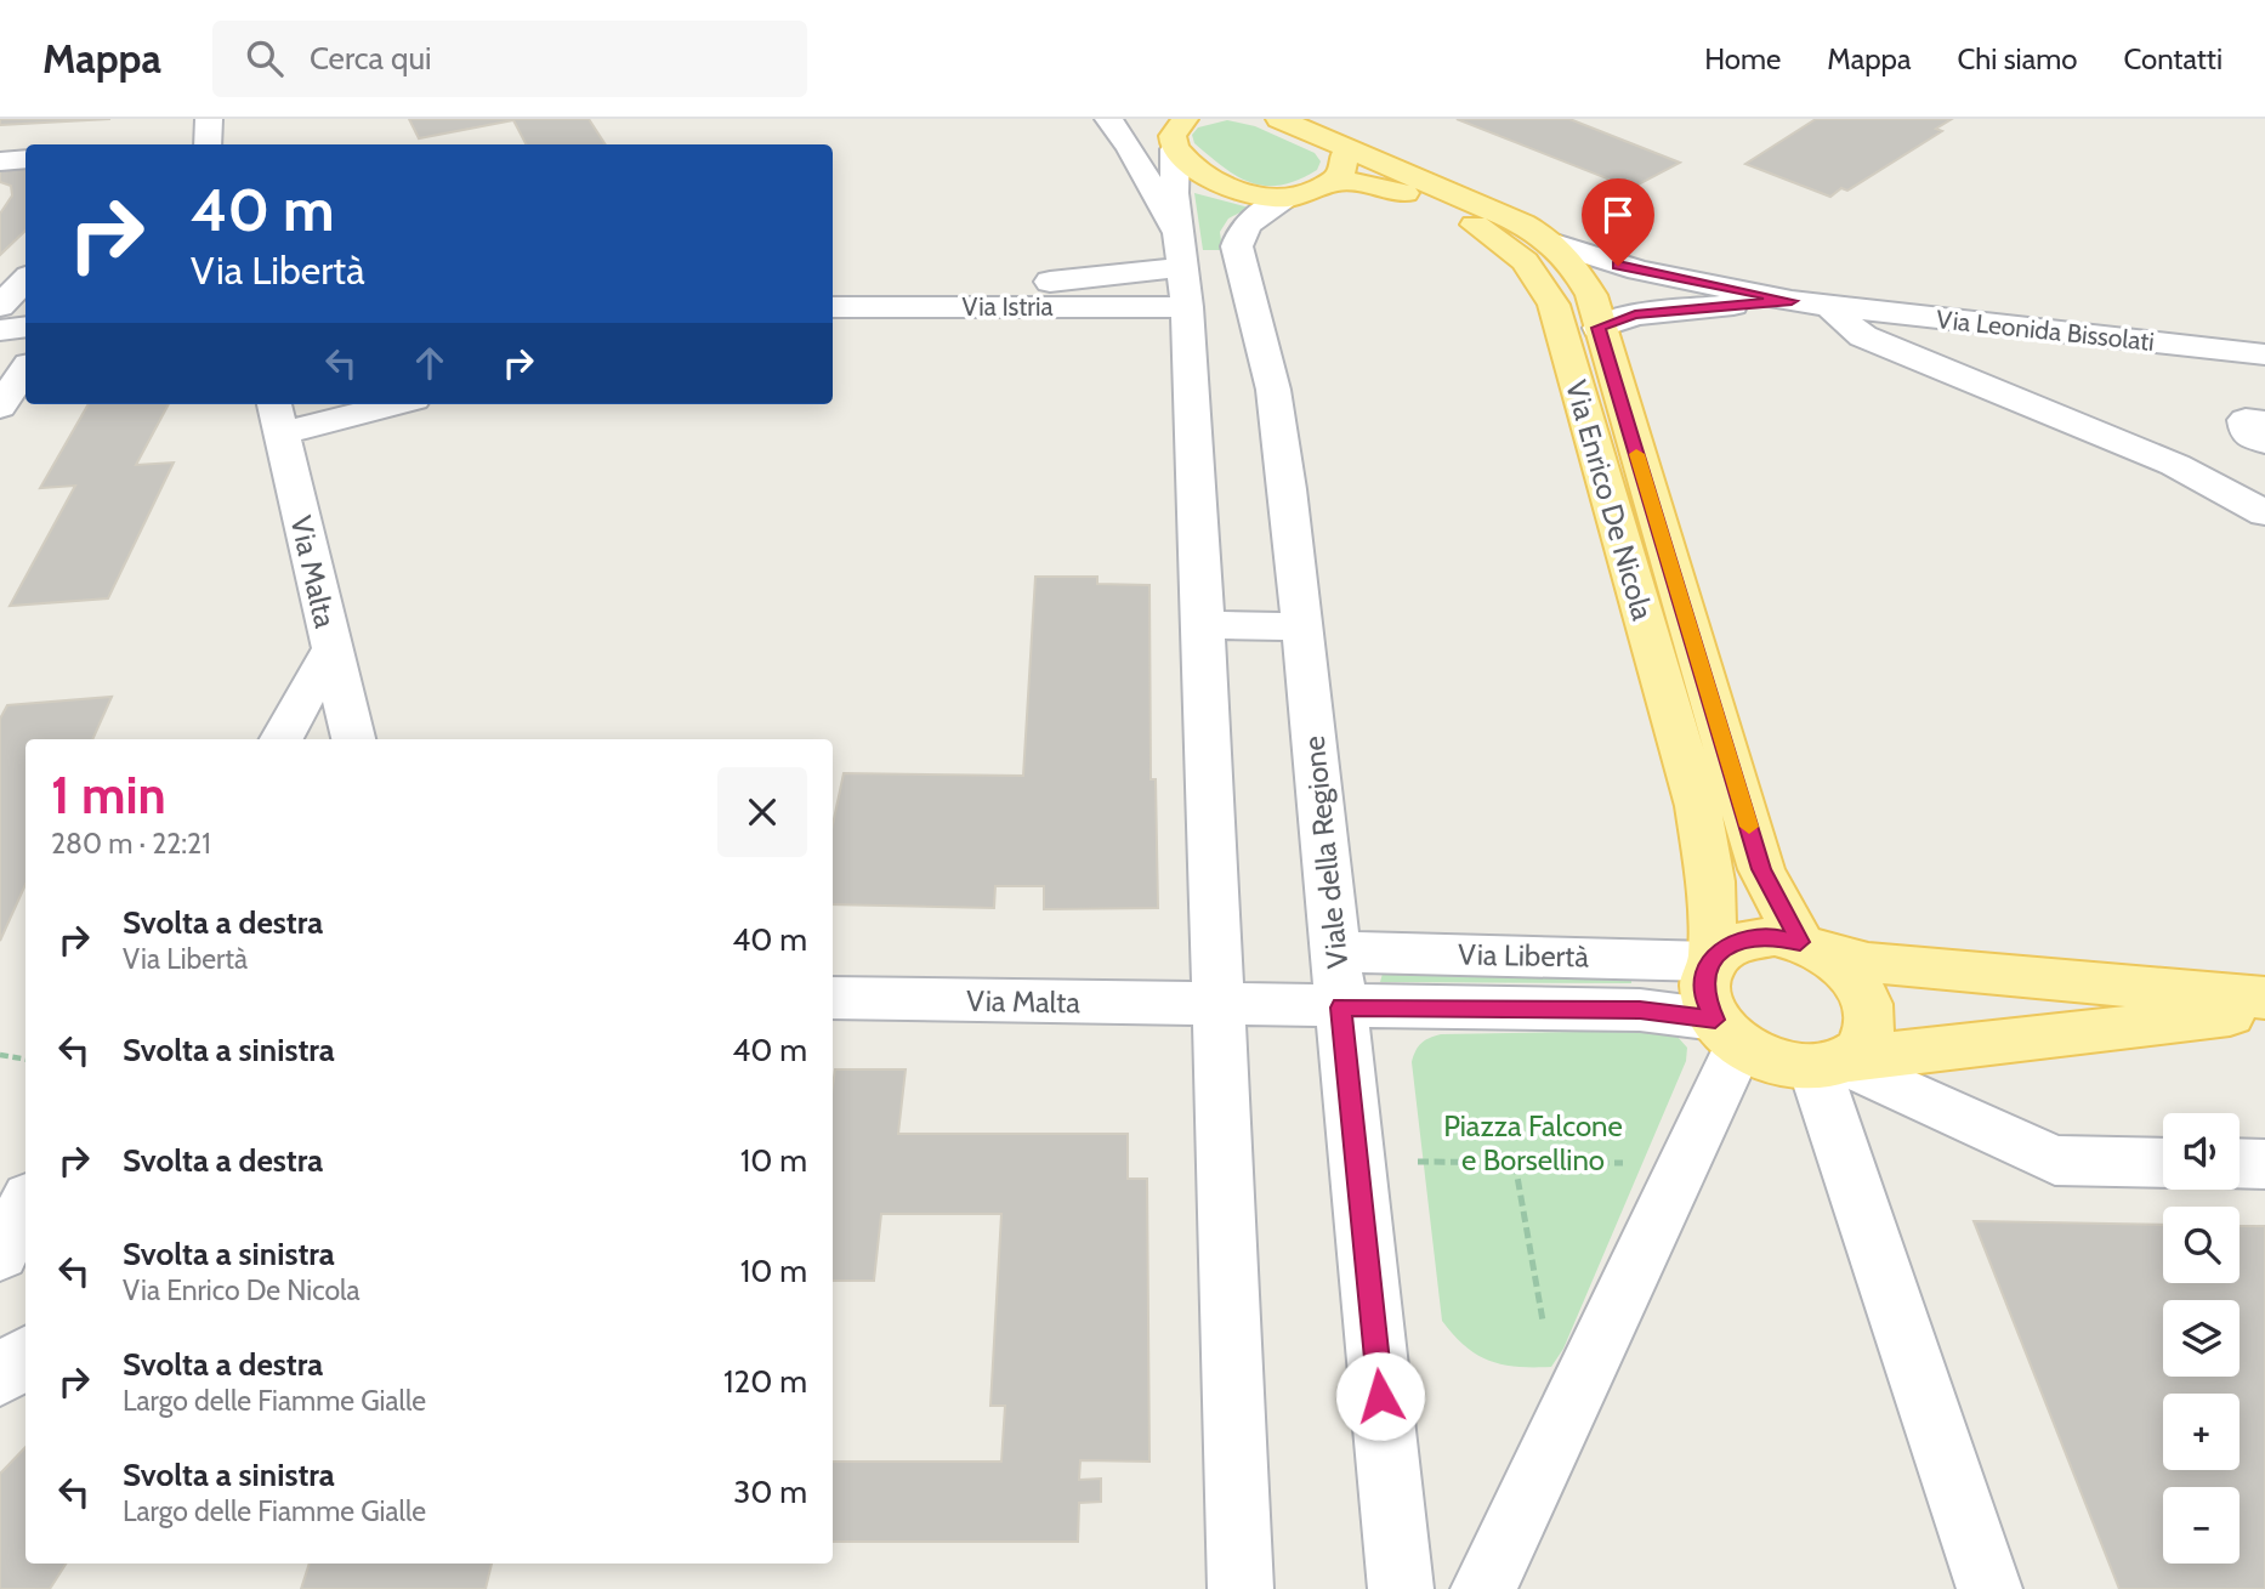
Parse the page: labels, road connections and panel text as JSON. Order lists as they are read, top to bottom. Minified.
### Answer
{"streets":{"main road":["Via Enrico De Nicola"],"street":["Via Istria","Via Leonida Bissolati","Via Malta","Viale della Regione","Via Libertà"]},"crossings":[["Via Enrico De Nicola","Via Libertà"],["Via Malta","Viale della Regione"],["Via Malta","Via Libertà"],["Viale della Regione","Via Libertà"]],"parks":["Piazza Falcone e Borsellino"],"page":{"header":"Mappa","search":"Cerca qui","nav":["Home","Mappa","Chi siamo","Contatti"],"turn":["40 m","Via Libertà"],"heading":["1 min","280 m · 22:21"],"list":[{"name":"Svolta a destra","note":"Via Libertà","value":"40 m"},{"name":"Svolta a sinistra","value":"40 m"},{"name":"Svolta a destra","value":"10 m"},{"name":"Svolta a sinistra","note":"Via Enrico De Nicola","value":"10 m"},{"name":"Svolta a destra","note":"Largo delle Fiamme Gialle","value":"120 m"},{"name":"Svolta a sinistra","note":"Largo delle Fiamme Gialle","value":"30 m"}],"map_buttons":["+","−"]}}
